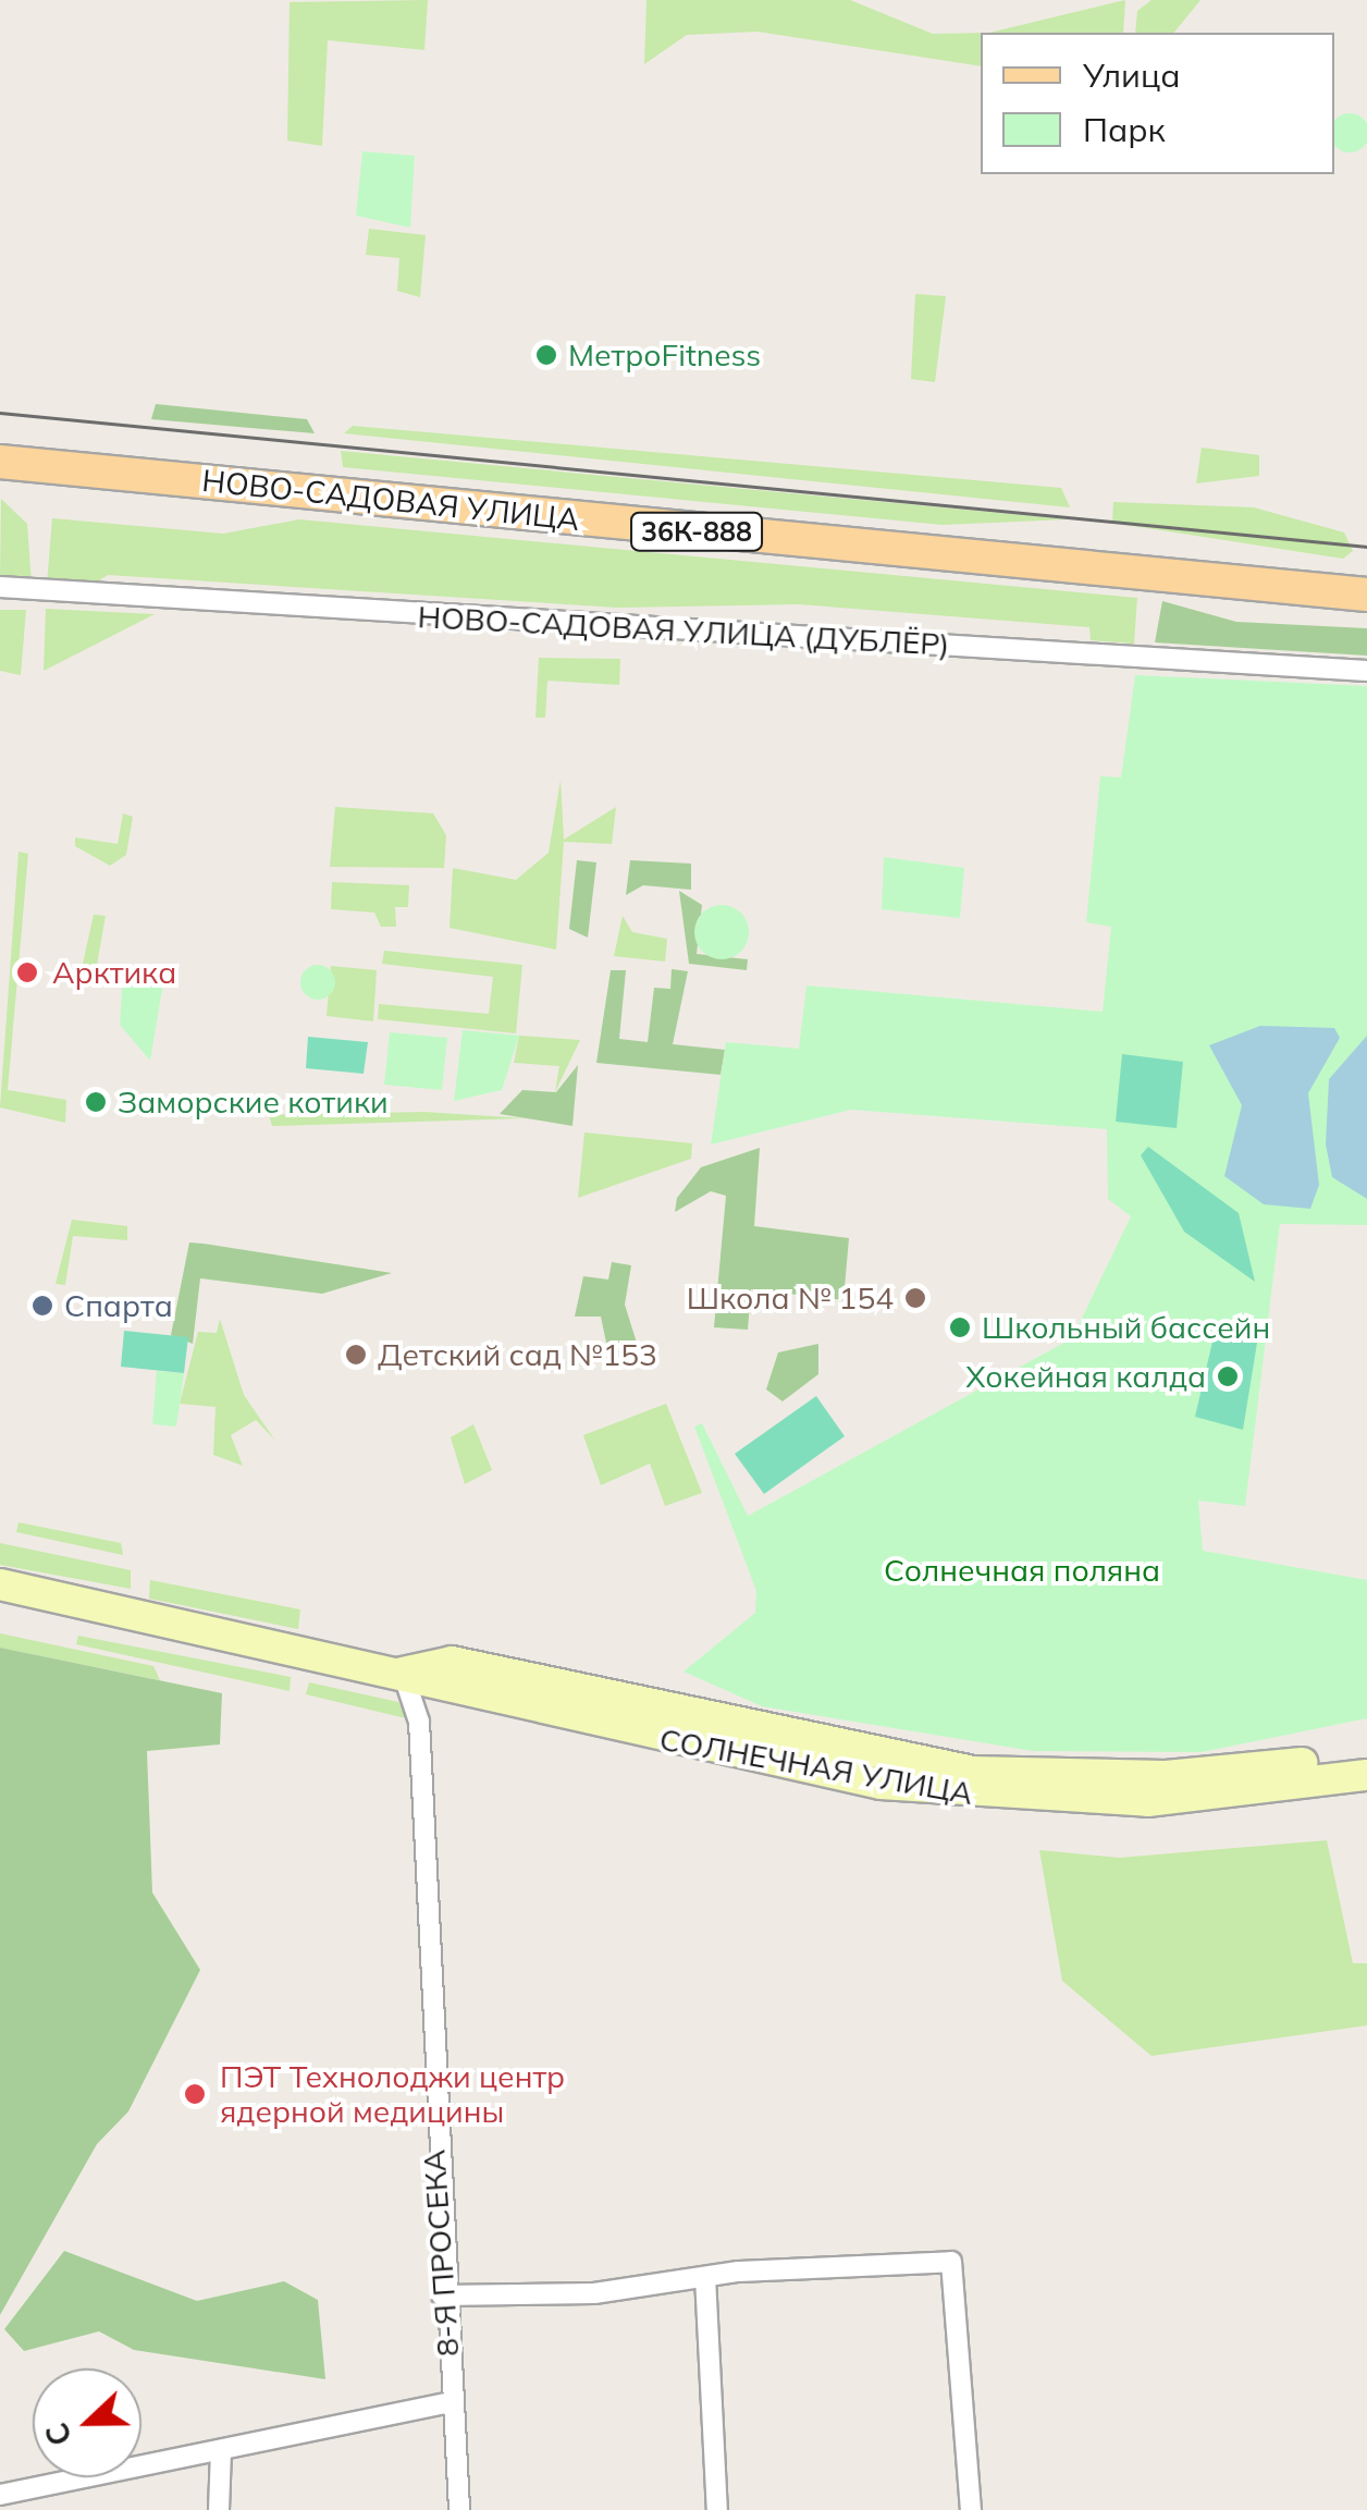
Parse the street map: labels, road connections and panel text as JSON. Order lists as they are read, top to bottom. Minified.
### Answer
{"streets":{"main road":["НОВО-САДОВАЯ УЛИЦА","36К-888","СОЛНЕЧНАЯ УЛИЦА"],"street":["НОВО-САДОВАЯ УЛИЦА (ДУБЛЁР)","8-Я ПРОСЕКА"]},"crossings":[["СОЛНЕЧНАЯ УЛИЦА","8-Я ПРОСЕКА"]],"parks":["Солнечная поляна"],"places":["МетроFitness","Арктика","Заморские котики","Школа № 154","Спарта","Школьный бассейн","Детский сад №153","Хокейная калда","ПЭТ Технолоджи центр ядерной медицины"],"legend":["Улица","Парк"],"north":"left"}
